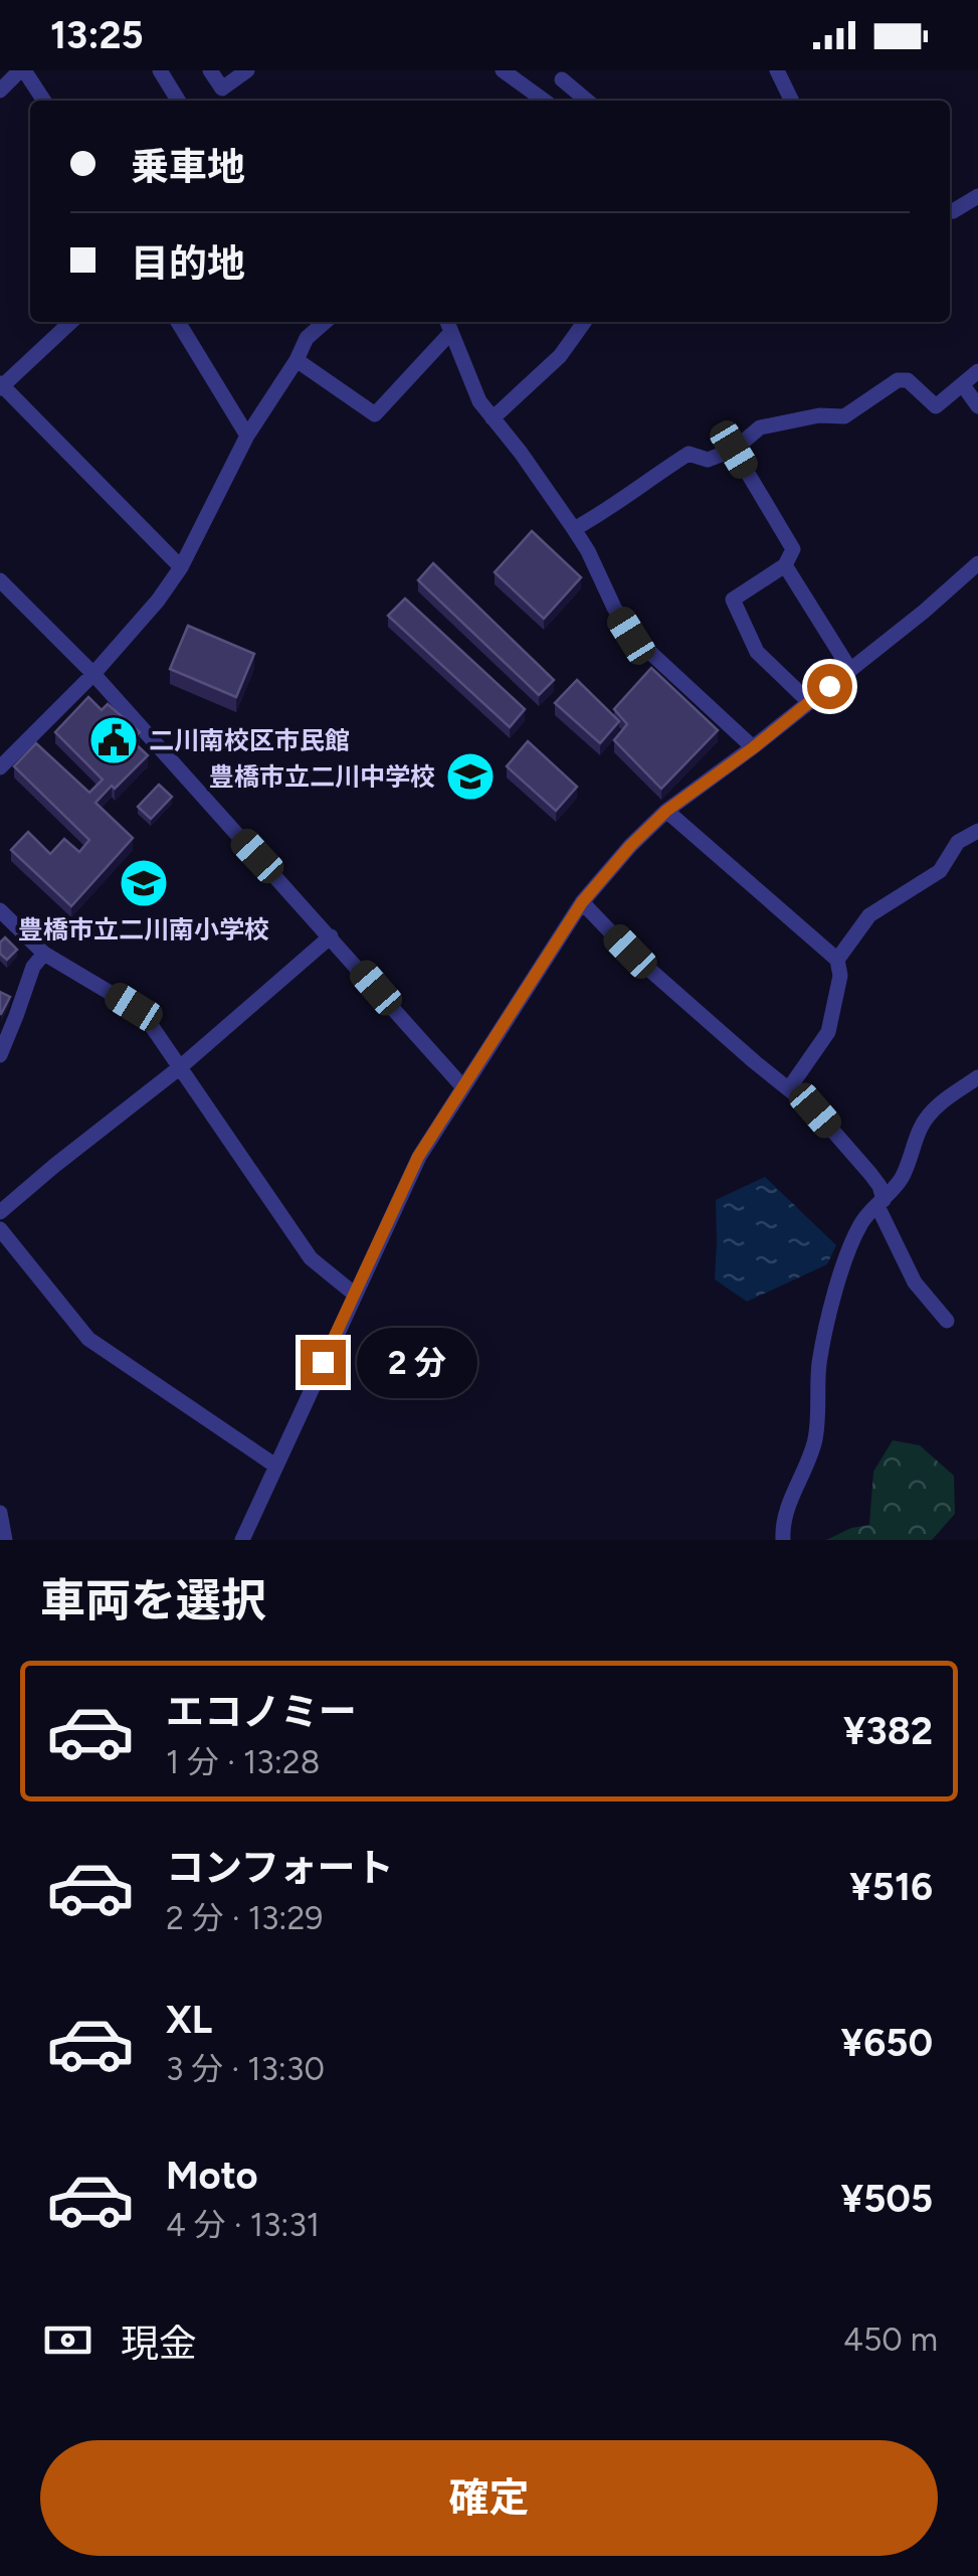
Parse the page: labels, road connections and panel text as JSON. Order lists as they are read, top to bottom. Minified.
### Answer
{"places":{"public building":["二川南校区市民館"],"school or university":["豊橋市立二川中学校","豊橋市立二川南小学校"]},"page":{"status":"13:25","banner":["乗車地","目的地"],"bubble":"2 分","heading":"車両を選択","list":[{"name":"エコノミー","note":"1 分 · 13:28","value":"¥382"},{"name":"コンフォート","note":"2 分 · 13:29","value":"¥516"},{"name":"XL","note":"3 分 · 13:30","value":"¥650"},{"name":"Moto","note":"4 分 · 13:31","value":"¥505"}],"pay":["現金","450 m"],"buttons":"確定"}}
